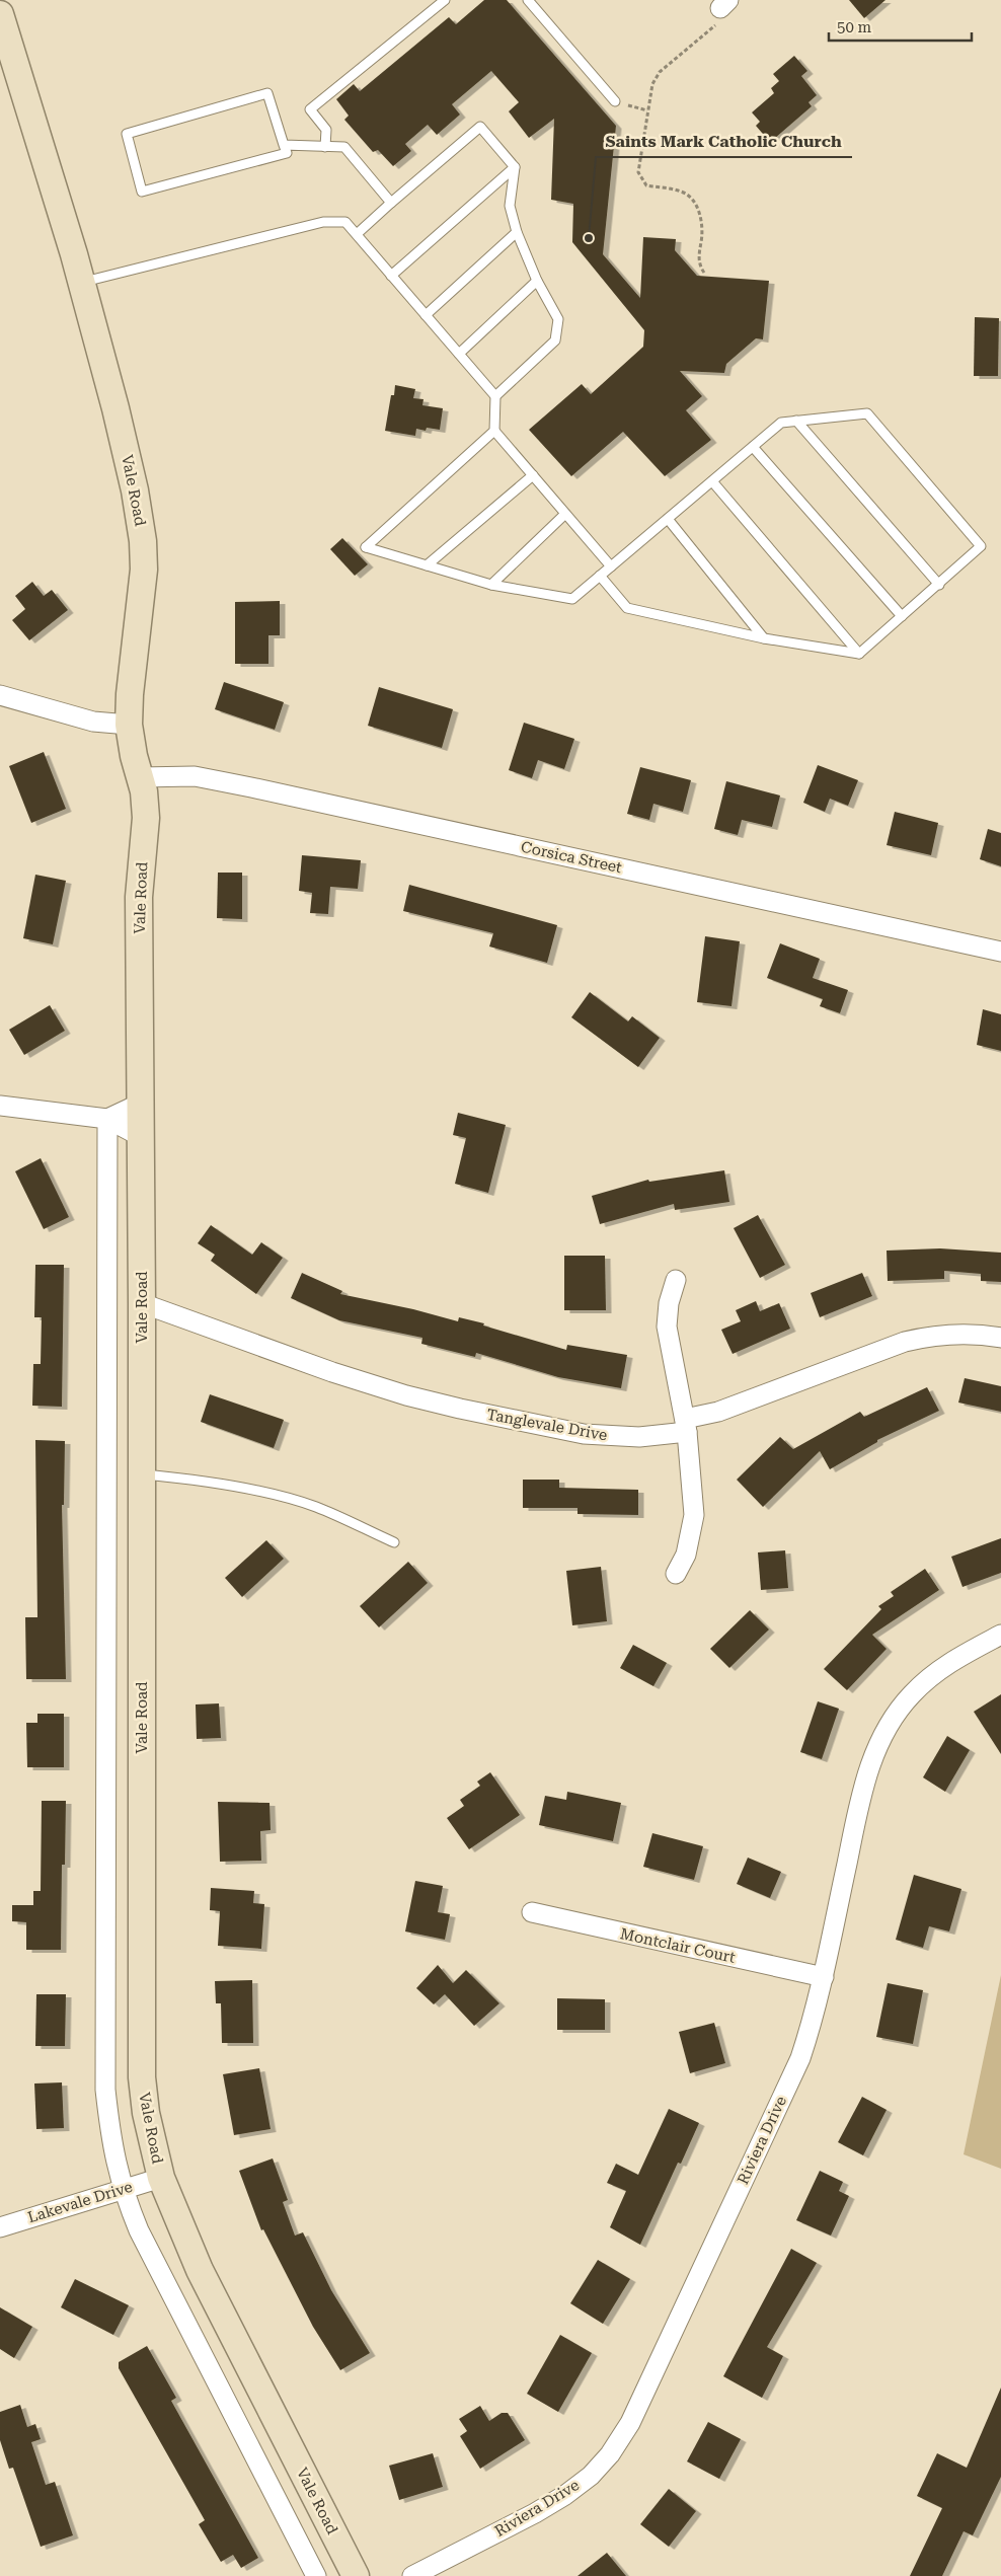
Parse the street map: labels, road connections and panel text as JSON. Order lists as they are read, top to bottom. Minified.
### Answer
{"streets":{"main road":["Vale Road"],"street":["Corsica Street","Tanglevale Drive","Montclair Court","Riviera Drive","Lakevale Drive"]},"crossings":[["Vale Road","Corsica Street"],["Vale Road","Tanglevale Drive"],["Vale Road","Lakevale Drive"],["Montclair Court","Riviera Drive"]],"places":["Saints Mark Catholic Church"],"scale_bar":"50 m"}
